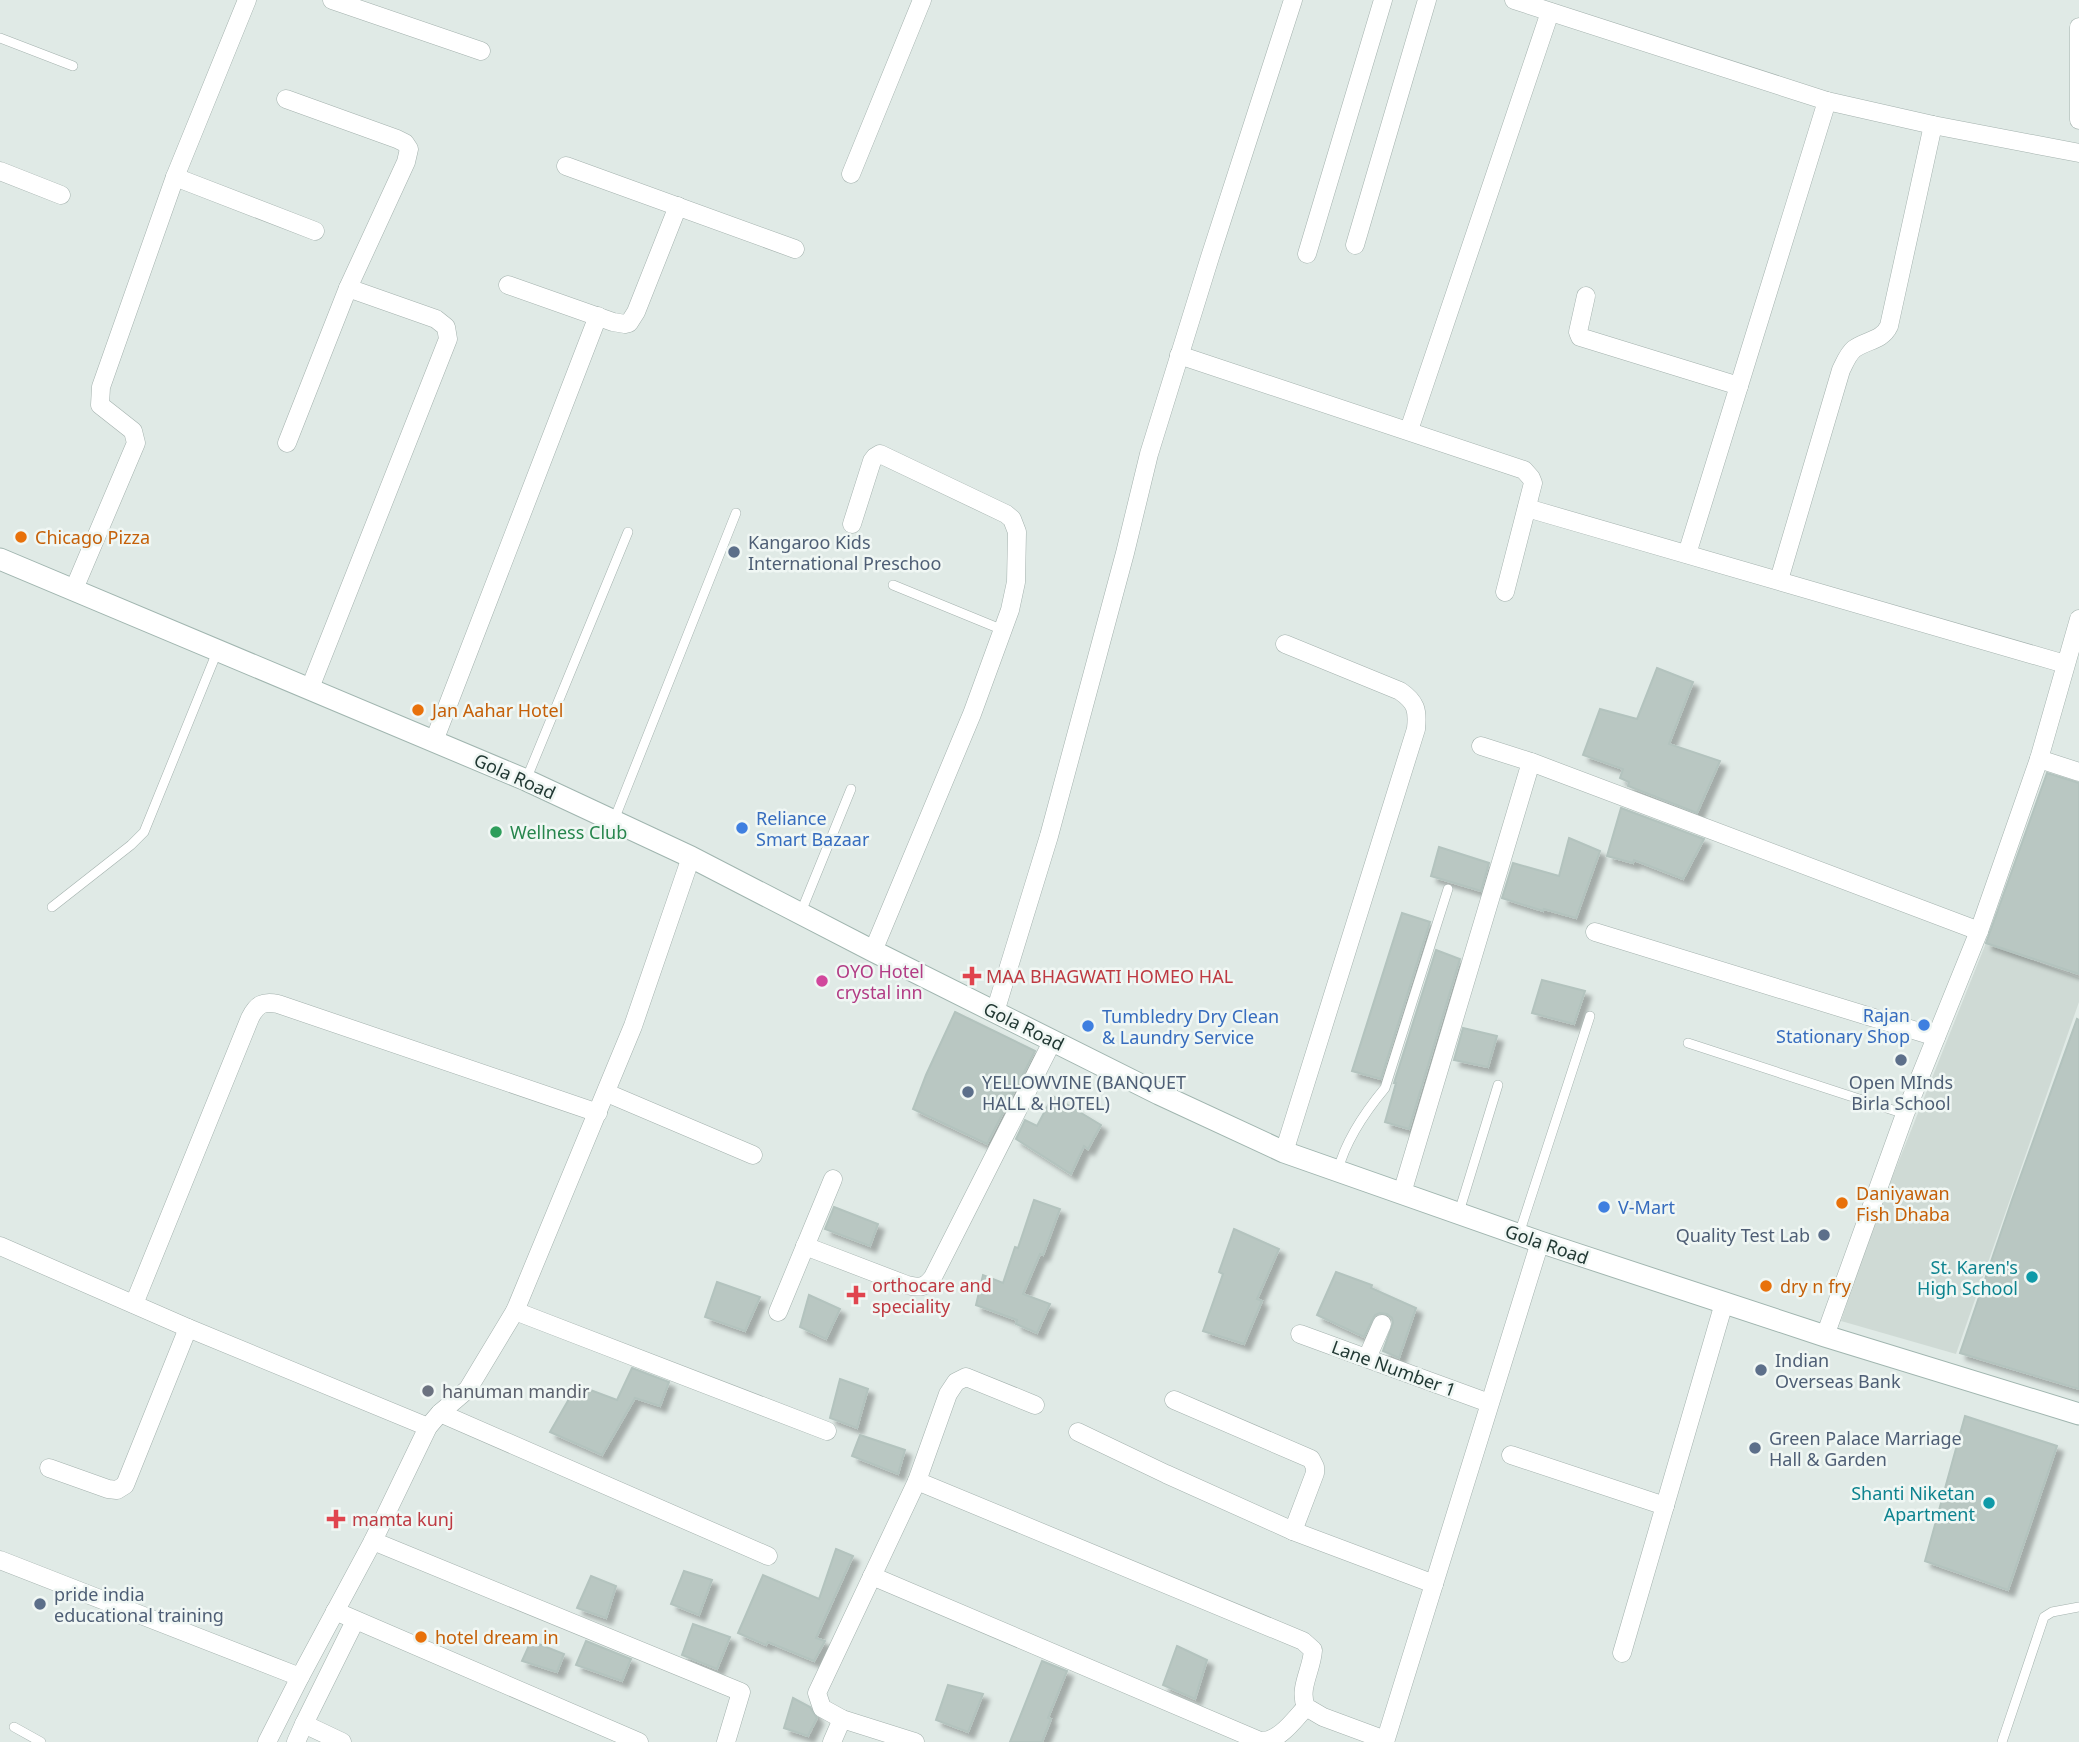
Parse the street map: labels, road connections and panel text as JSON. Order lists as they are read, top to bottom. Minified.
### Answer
{"streets":{"street":["Gola Road","Lane Number 1"]},"places":{"other":["Chicago Pizza","Kangaroo Kids International Preschoo","Jan Aahar Hotel","Reliance Smart Bazaar","Wellness Club","OYO Hotel crystal inn","Rajan Stationary Shop","Tumbledry Dry Clean & Laundry Service","Open MInds Birla School","YELLOWVINE (BANQUET HALL & HOTEL)","Daniyawan Fish Dhaba","V-Mart","Quality Test Lab","St. Karen's High School","dry n fry","Indian Overseas Bank","hanuman mandir","Green Palace Marriage Hall & Garden","Shanti Niketan Apartment","pride india educational training","hotel dream in"],"health":["MAA BHAGWATI HOMEO HAL","orthocare and speciality","mamta kunj"]}}
